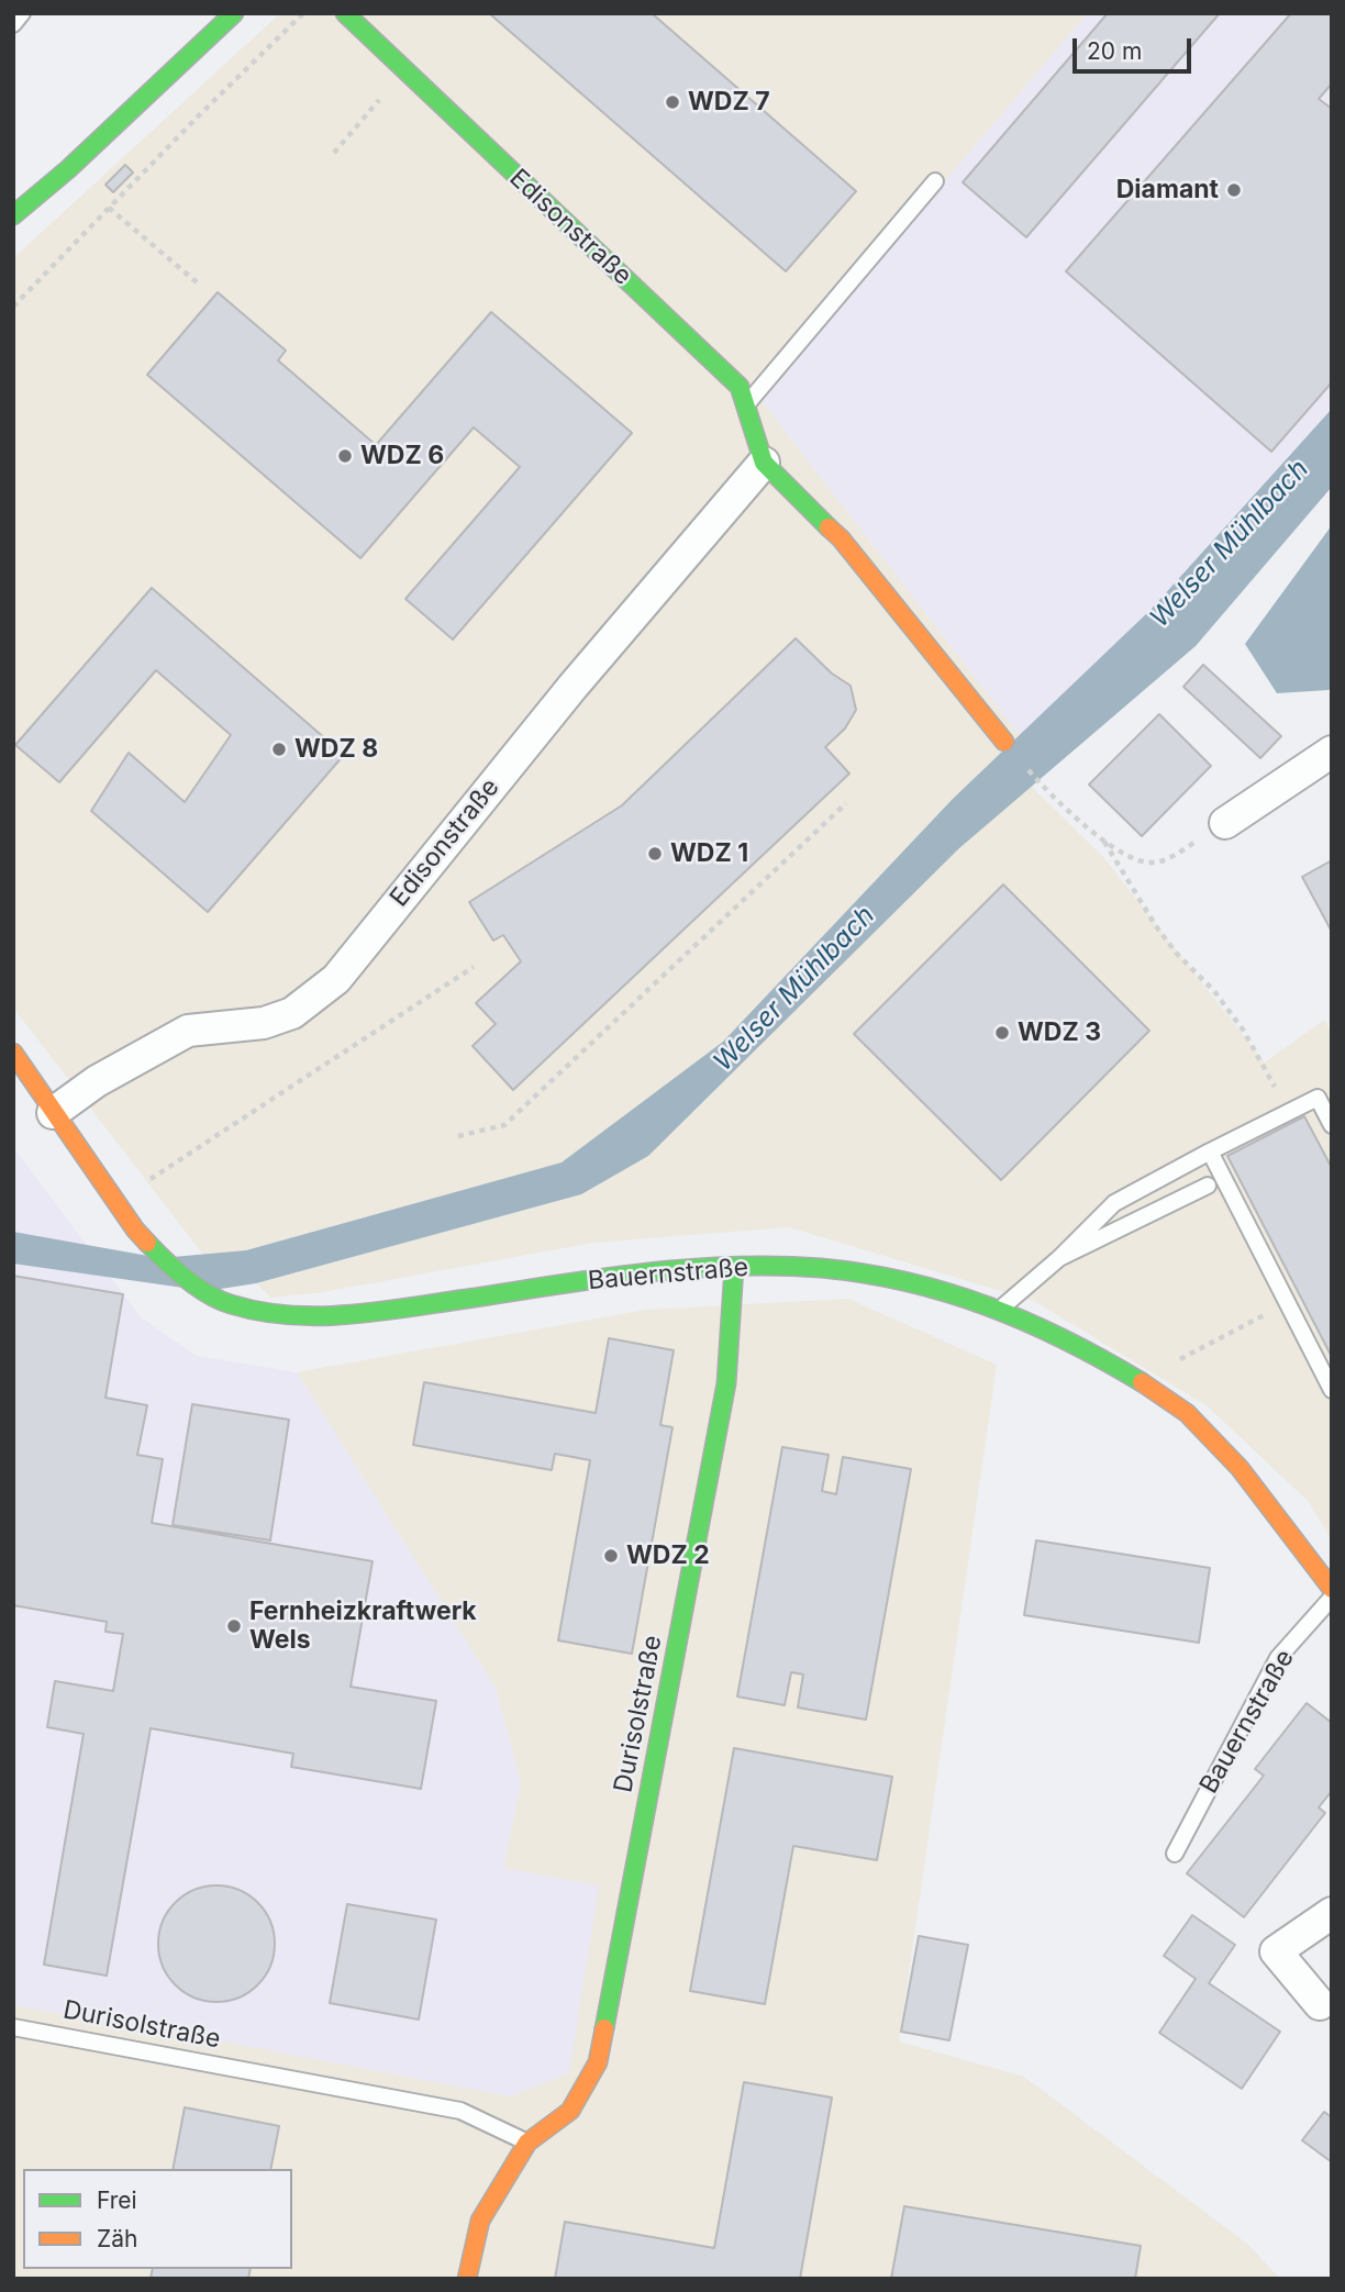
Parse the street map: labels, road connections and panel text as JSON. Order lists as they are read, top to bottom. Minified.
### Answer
{"streets":{"street":["Edisonstraße","Bauernstraße","Durisolstraße"]},"crossings":[["Edisonstraße","Bauernstraße"],["Bauernstraße","Durisolstraße"]],"water":["Welser Mühlbach"],"places":["WDZ 7","Diamant","WDZ 6","WDZ 8","WDZ 1","WDZ 3","WDZ 2","Fernheizkraftwerk Wels"],"legend":["Frei","Zäh"],"scale_bar":"20 m"}
